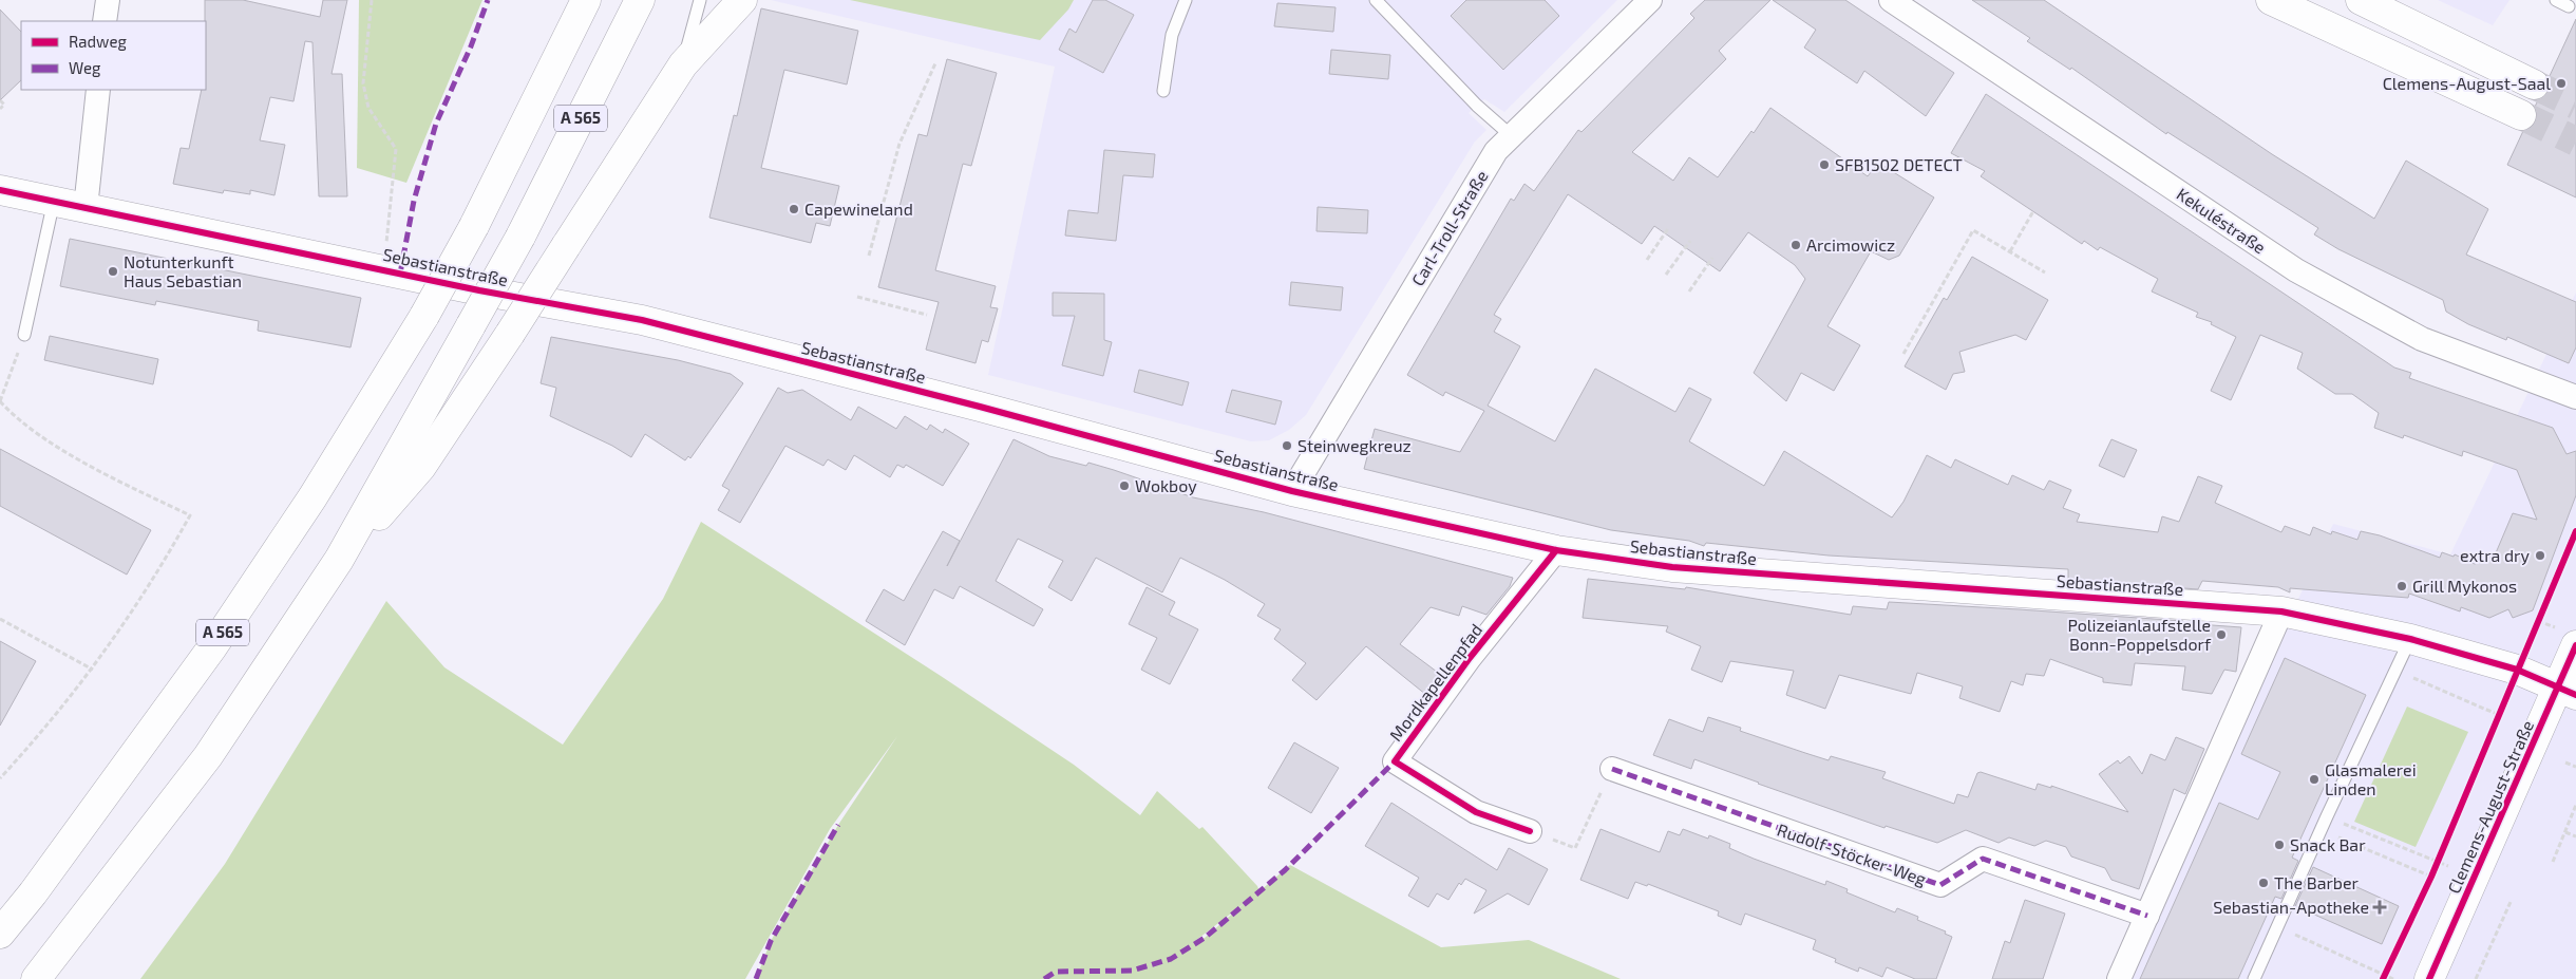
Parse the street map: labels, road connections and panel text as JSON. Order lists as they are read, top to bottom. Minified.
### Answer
{"streets":{"main road":["A 565","Sebastianstraße","Clemens-August-Straße"],"street":["Kekuléstraße","Carl-Troll-Straße","Mordkapellenpfad","Rudolf-Stöcker-Weg"]},"crossings":[["Carl-Troll-Straße","Sebastianstraße"],["Sebastianstraße","Mordkapellenpfad"],["Sebastianstraße","Clemens-August-Straße"]],"places":{"other":["Clemens-August-Saal","SFB1502 DETECT","Capewineland","Arcimowicz","Notunterkunft Haus Sebastian","Steinwegkreuz","Wokboy","extra dry","Grill Mykonos","Polizeianlaufstelle Bonn-Poppelsdorf","Glasmalerei Linden","Snack Bar","The Barber"],"health":["Sebastian-Apotheke"]},"legend":["Radweg","Weg"]}
